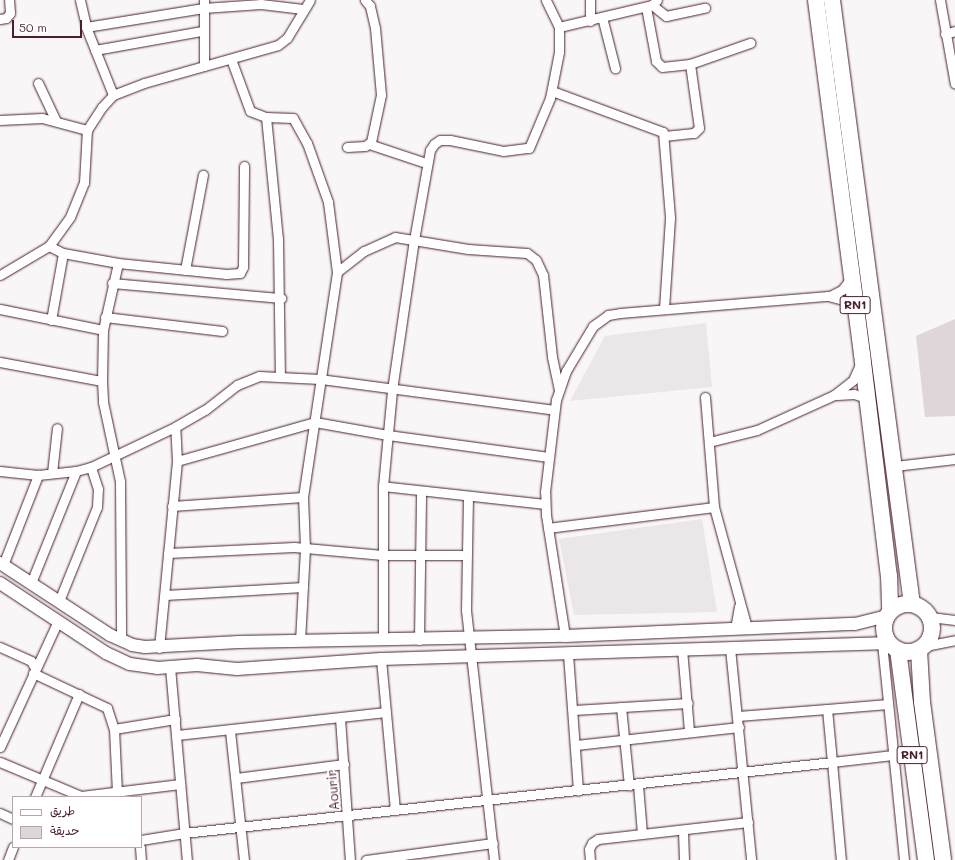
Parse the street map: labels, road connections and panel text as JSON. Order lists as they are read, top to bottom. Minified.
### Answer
{"streets":{"highway":["RN1"],"street":["Aourir"]},"legend":["طريق","حديقة"],"scale_bar":"50 m"}
